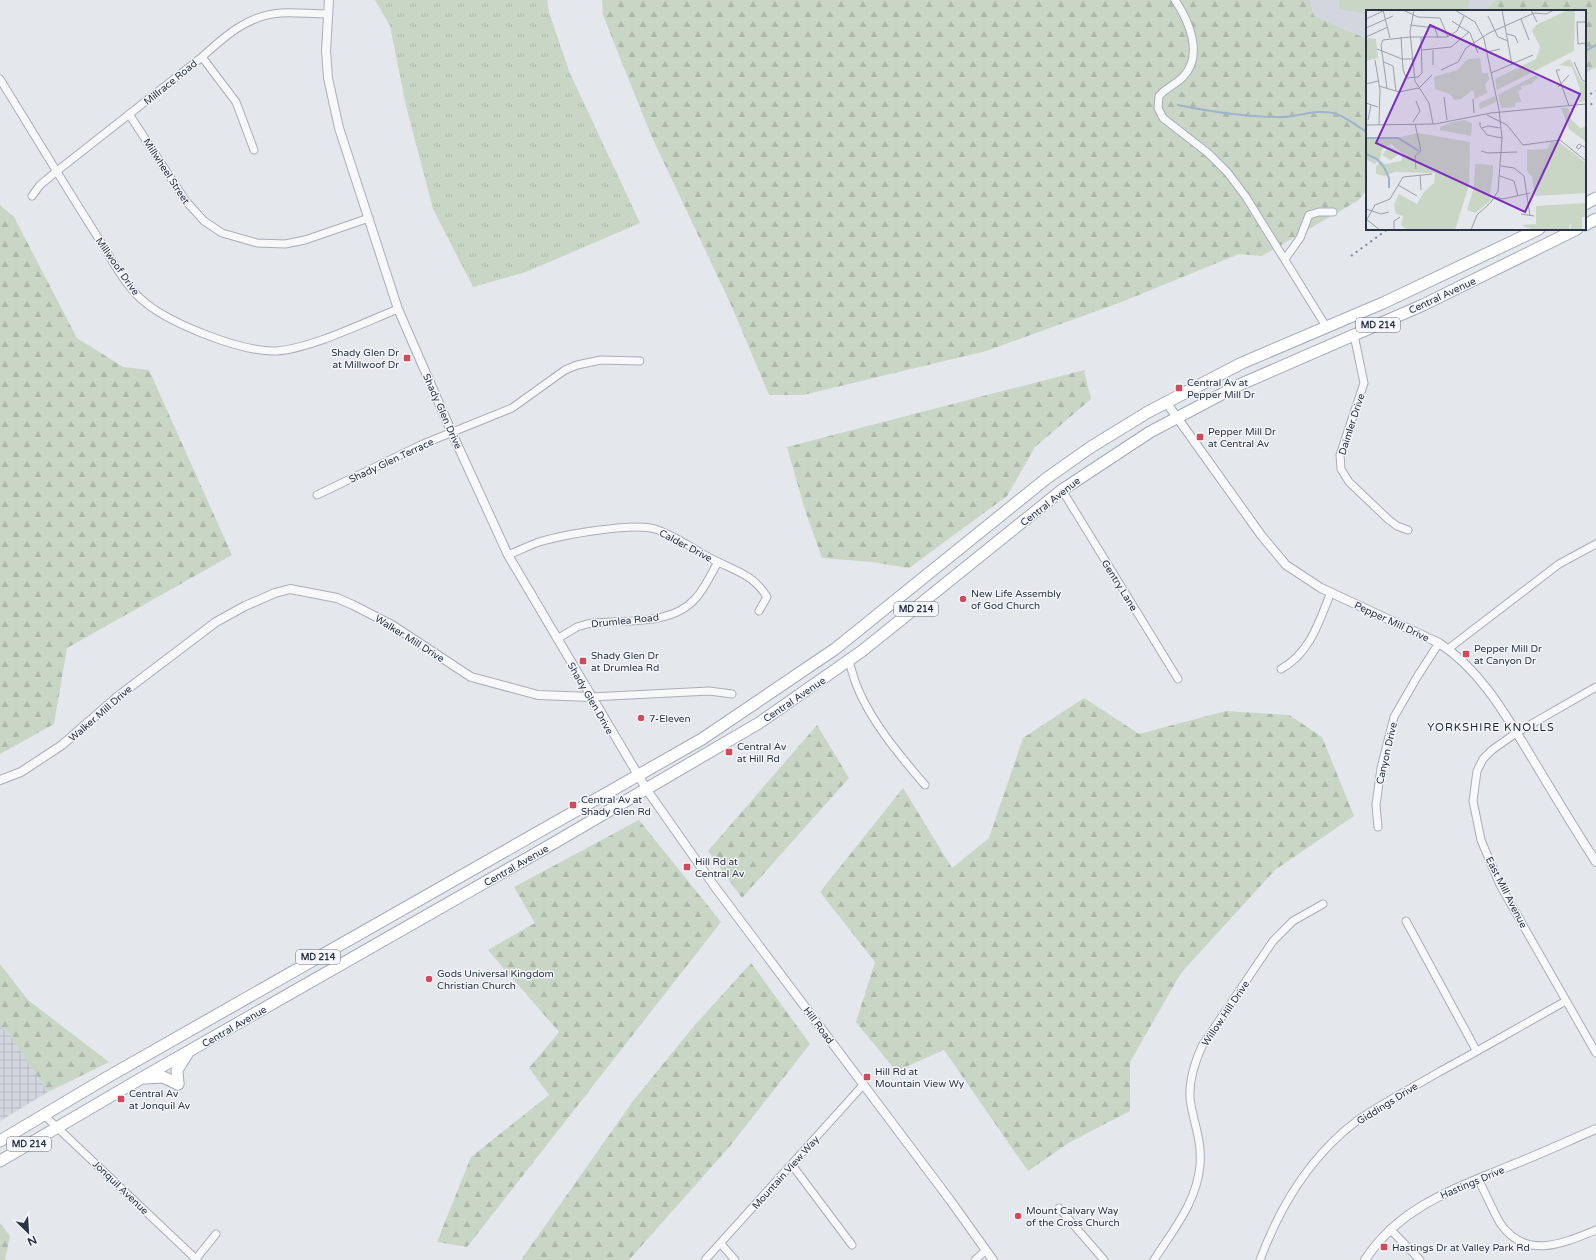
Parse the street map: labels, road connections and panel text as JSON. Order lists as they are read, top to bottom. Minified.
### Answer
{"streets":{"main road":["Central Avenue","MD 214"],"street":["Millrace Road","Millwheel Street","Millwoof Drive","Shady Glen Drive","Daimler Drive","Shady Glen Terrace","Calder Drive","Gentry Lane","Drumlea Road","Pepper Mill Drive","Walker Mill Drive","Canyon Drive","East Mill Avenue","Willow Hill Drive","Hill Road","Giddings Drive","Mountain View Way","Hastings Drive","Jonquil Avenue"]},"crossings":[["Millrace Road","Millwheel Street"],["Millrace Road","Millwoof Drive"],["Millrace Road","Shady Glen Drive"],["Millwheel Street","Shady Glen Drive"],["Millwoof Drive","Shady Glen Drive"],["Central Avenue","Shady Glen Drive"],["Central Avenue","Daimler Drive"],["Central Avenue","Gentry Lane"],["Central Avenue","Pepper Mill Drive"],["Central Avenue","Hill Road"],["Central Avenue","Jonquil Avenue"],["Shady Glen Drive","Shady Glen Terrace"],["Shady Glen Drive","Calder Drive"],["Shady Glen Drive","Drumlea Road"],["Shady Glen Drive","Walker Mill Drive"],["Shady Glen Drive","Hill Road"],["Calder Drive","Drumlea Road"],["Pepper Mill Drive","Canyon Drive"],["Pepper Mill Drive","East Mill Avenue"],["East Mill Avenue","Giddings Drive"],["Hill Road","Mountain View Way"]],"districts":["YORKSHIRE KNOLLS"],"places":{"transit":["Shady Glen Dr at Millwoof Dr","Central Av at Pepper Mill Dr","Pepper Mill Dr at Central Av","Pepper Mill Dr at Canyon Dr","Shady Glen Dr at Drumlea Rd","Central Av at Hill Rd","Central Av at Shady Glen Rd","Hill Rd at Central Av","Hill Rd at Mountain View Wy","Central Av at Jonquil Av","Hastings Dr at Valley Park Rd"],"other":["New Life Assembly of God Church","7-Eleven","Gods Universal Kingdom Christian Church","Mount Calvary Way of the Cross Church"]},"north":"bottom right"}
